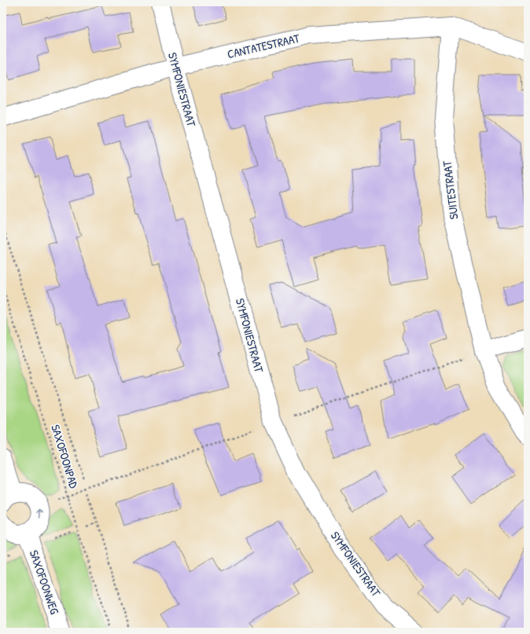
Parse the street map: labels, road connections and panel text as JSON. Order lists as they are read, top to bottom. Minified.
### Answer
{"streets":{"street":["CANTATESTRAAT","SYMFONIESTRAAT","SUITESTRAAT","SAXOFOONWEG"],"path":["SAXOFOONPAD"]},"crossings":[["CANTATESTRAAT","SYMFONIESTRAAT"],["CANTATESTRAAT","SUITESTRAAT"]]}
